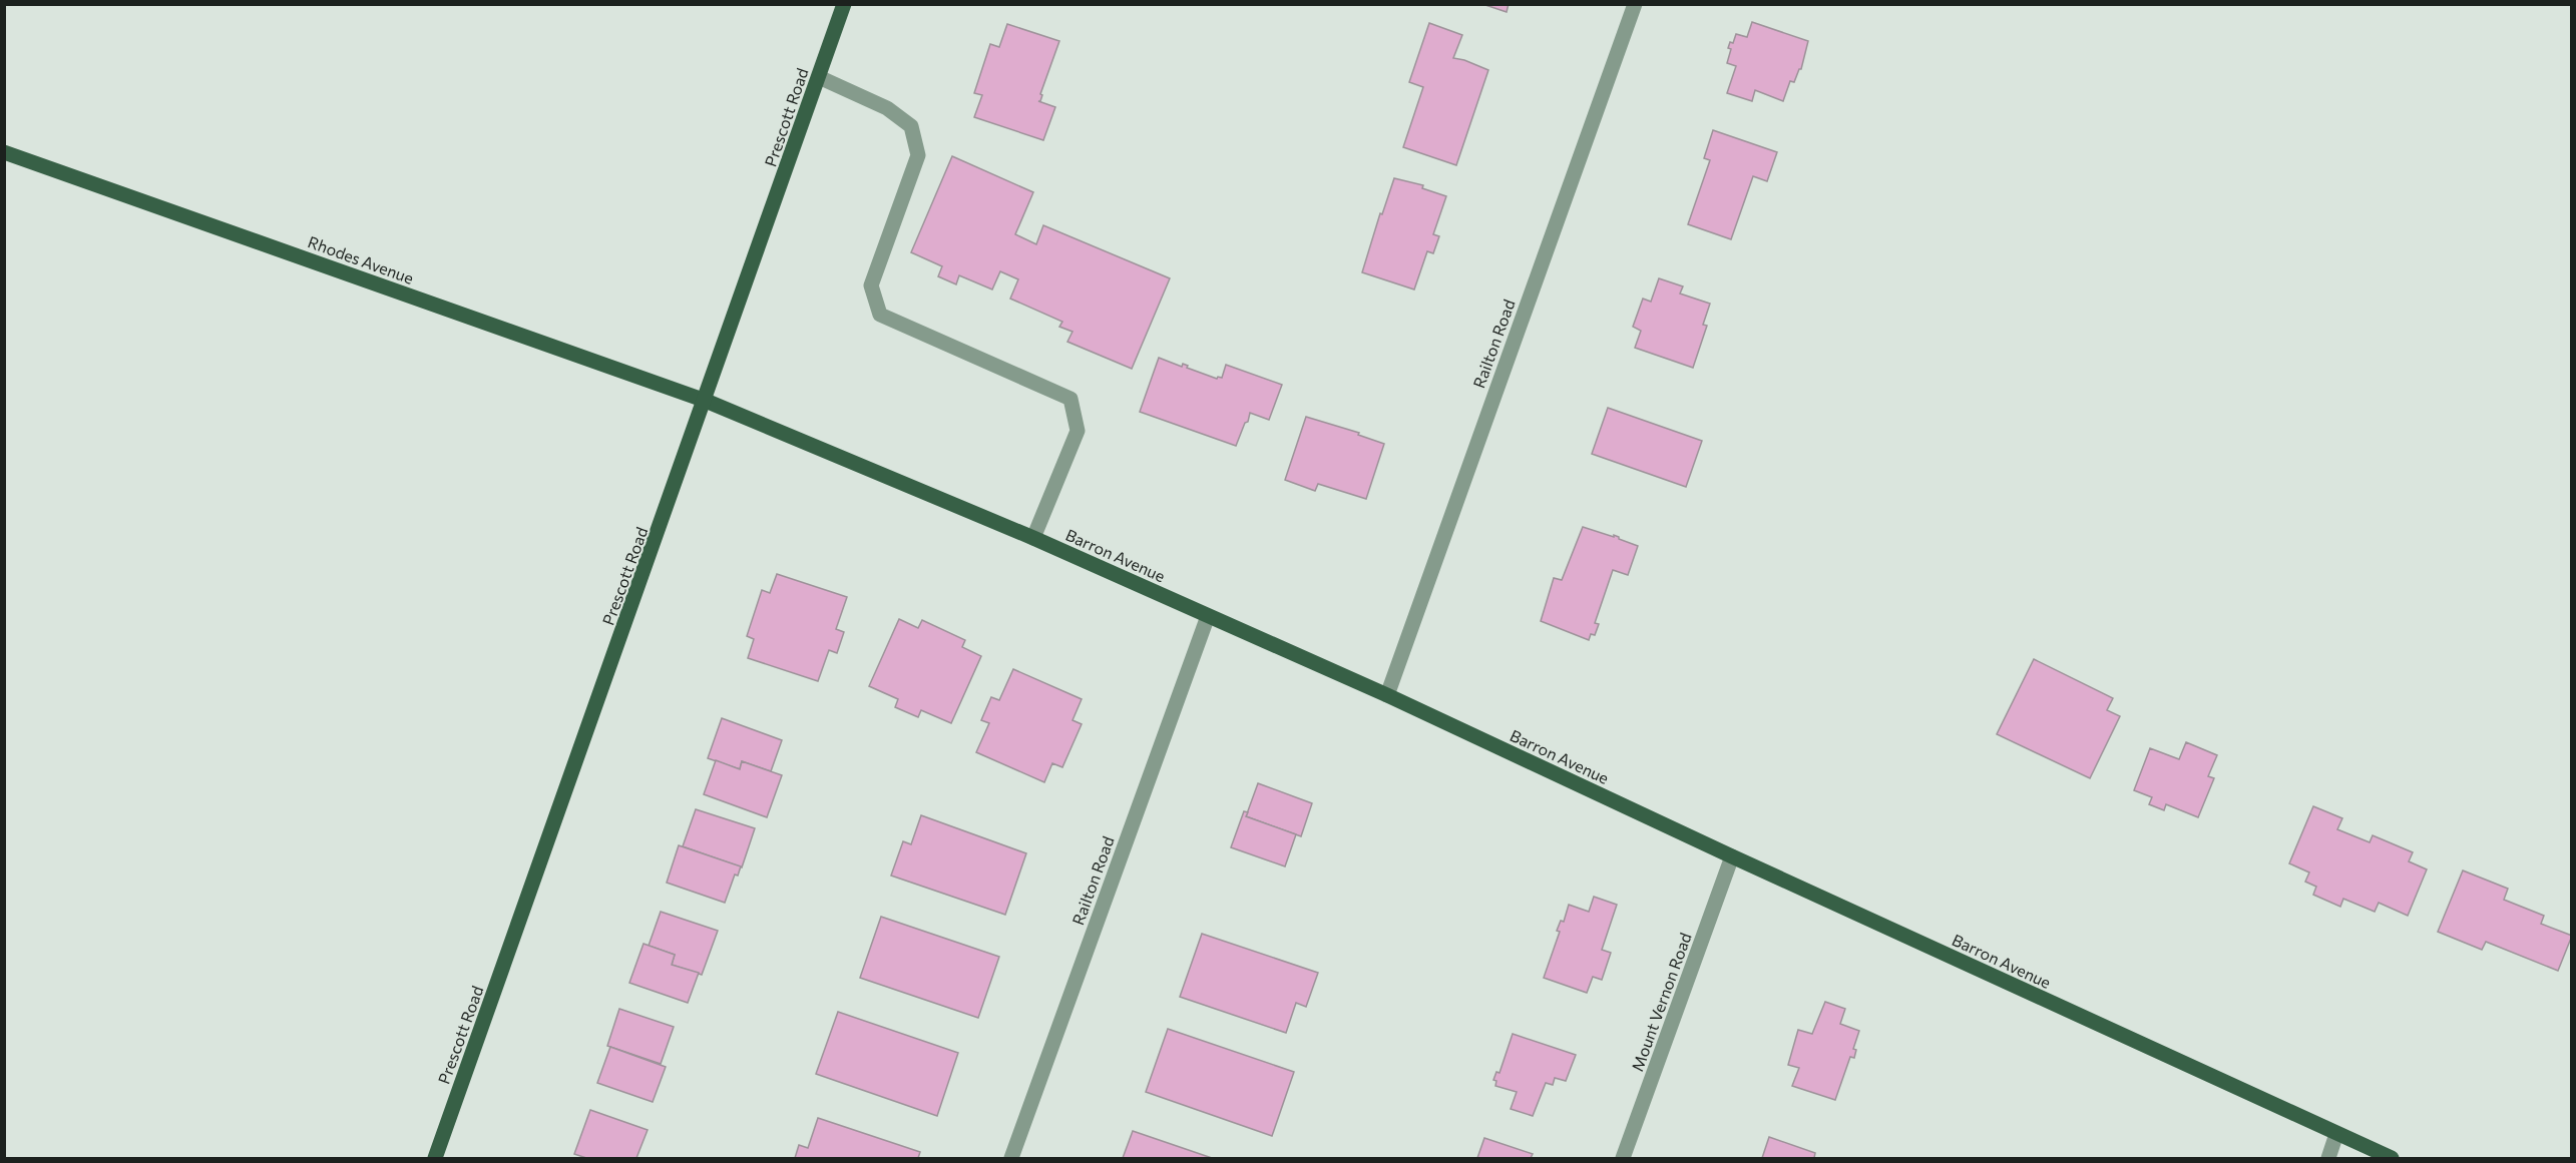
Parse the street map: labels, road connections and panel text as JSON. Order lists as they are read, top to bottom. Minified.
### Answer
{"streets":{"main road":["Prescott Road","Rhodes Avenue","Barron Avenue"],"street":["Railton Road","Mount Vernon Road"]},"crossings":[["Prescott Road","Rhodes Avenue"],["Prescott Road","Barron Avenue"],["Rhodes Avenue","Barron Avenue"],["Railton Road","Barron Avenue"],["Barron Avenue","Mount Vernon Road"]]}
